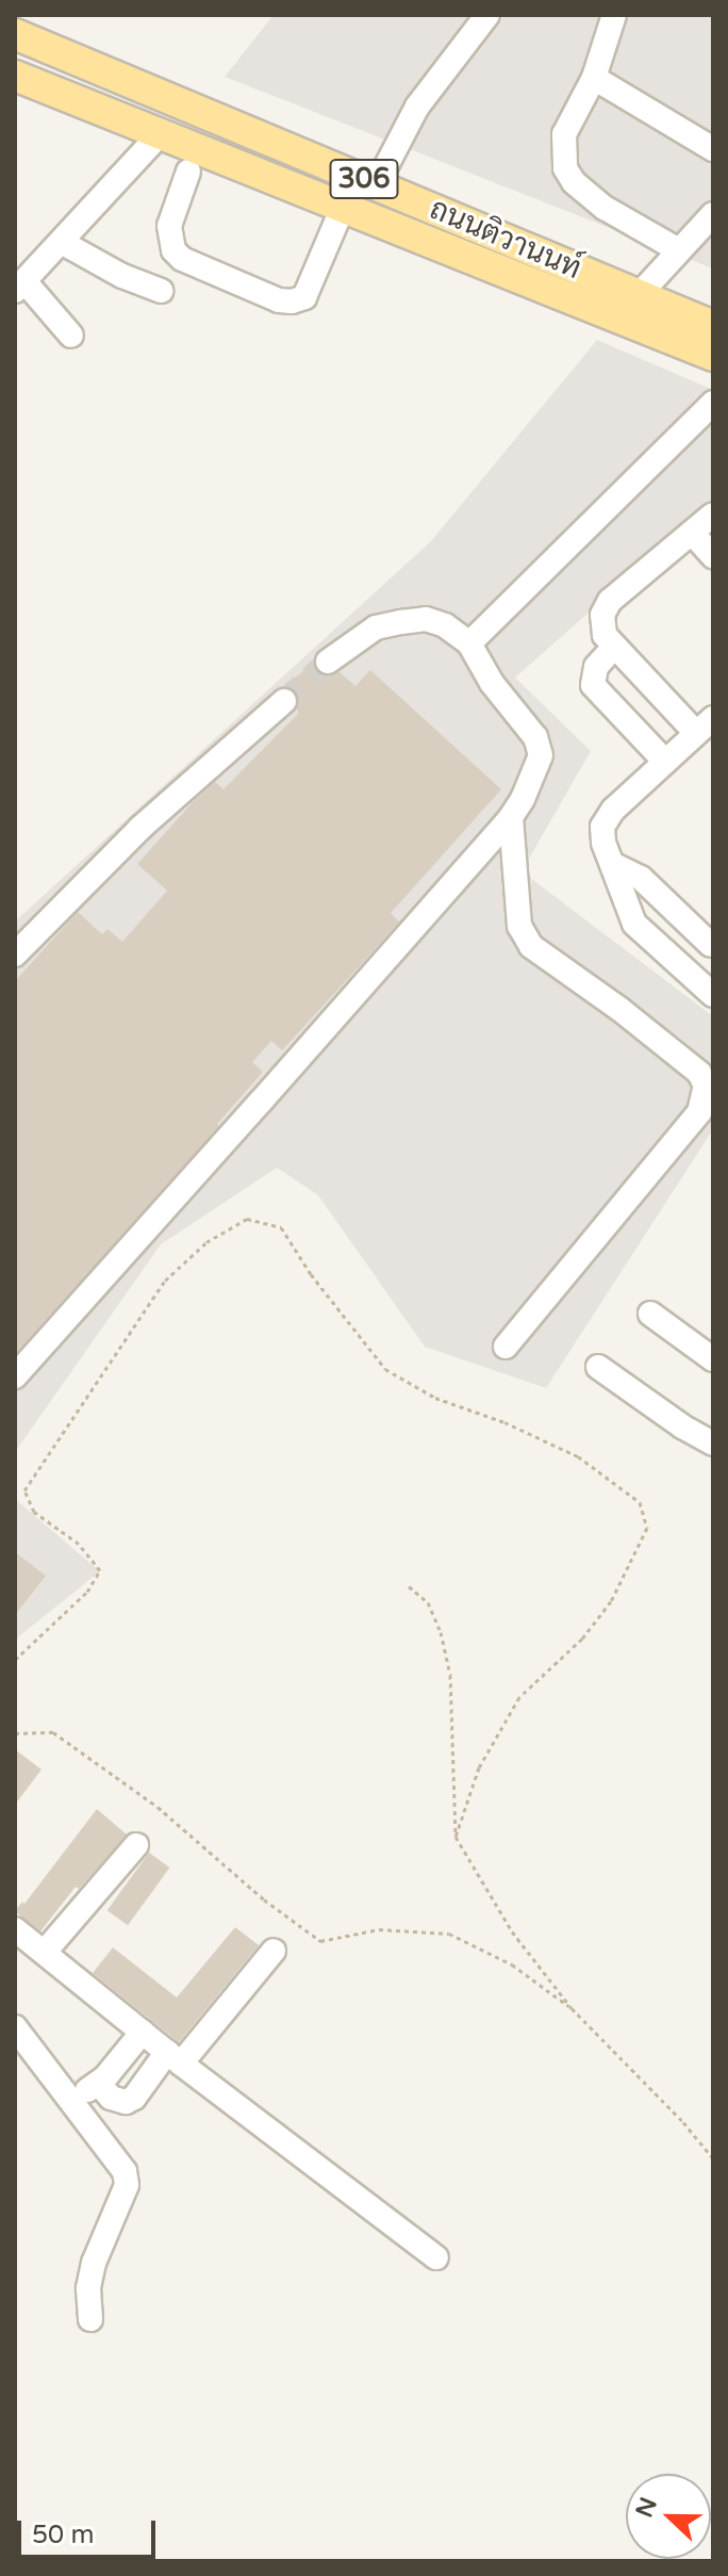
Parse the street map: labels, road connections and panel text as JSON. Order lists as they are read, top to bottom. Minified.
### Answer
{"streets":{"main road":["306","ถนนติวานนท์"]},"scale_bar":"50 m","north":"left"}
